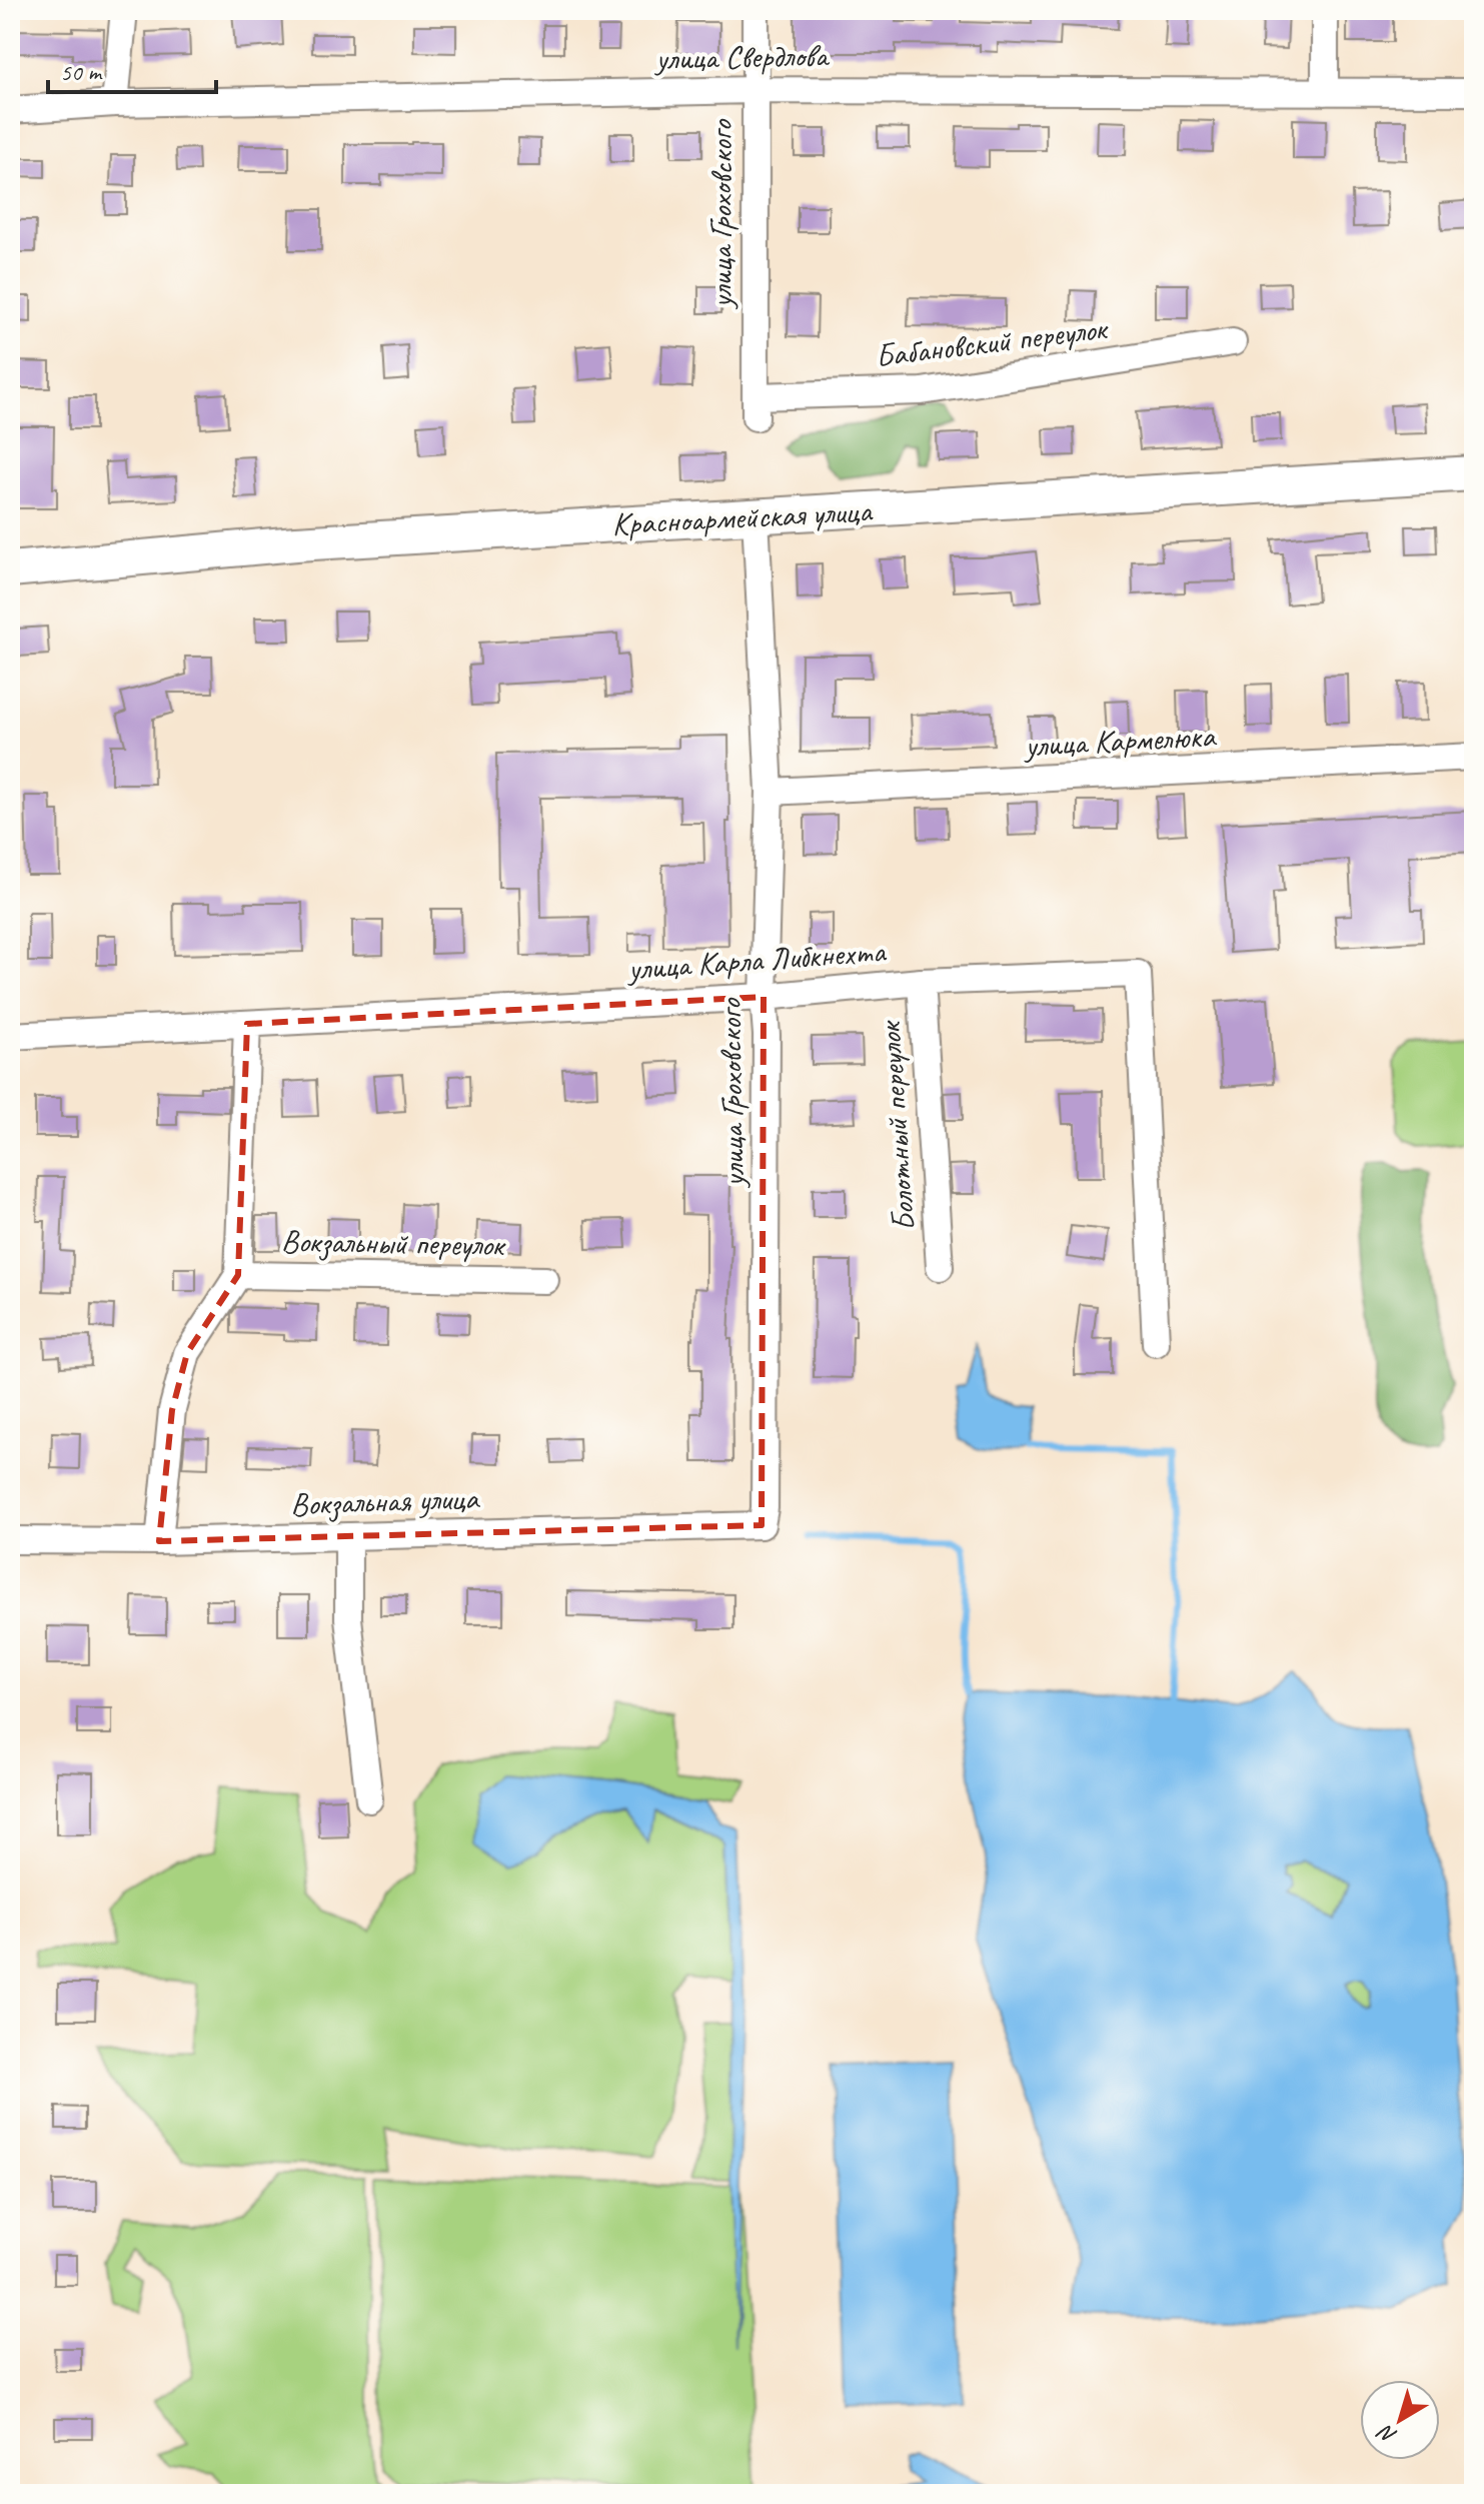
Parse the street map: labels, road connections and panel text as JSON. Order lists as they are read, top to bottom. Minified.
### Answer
{"streets":{"main road":["Красноармейская улица"],"street":["улица Свердлова","улица Гроховского","Бабановский переулок","улица Кармелюка","улица Карла Либкнехта","Болотный переулок","Вокзальный переулок","Вокзальная улица"]},"crossings":[["улица Свердлова","улица Гроховского"],["улица Гроховского","Бабановский переулок"],["улица Гроховского","Красноармейская улица"],["улица Гроховского","улица Кармелюка"],["улица Гроховского","улица Карла Либкнехта"],["улица Гроховского","Вокзальная улица"],["улица Карла Либкнехта","Болотный переулок"],["улица Карла Либкнехта","Вокзальный переулок"],["Вокзальный переулок","Вокзальная улица"]],"scale_bar":"50 m","north":"bottom left"}
